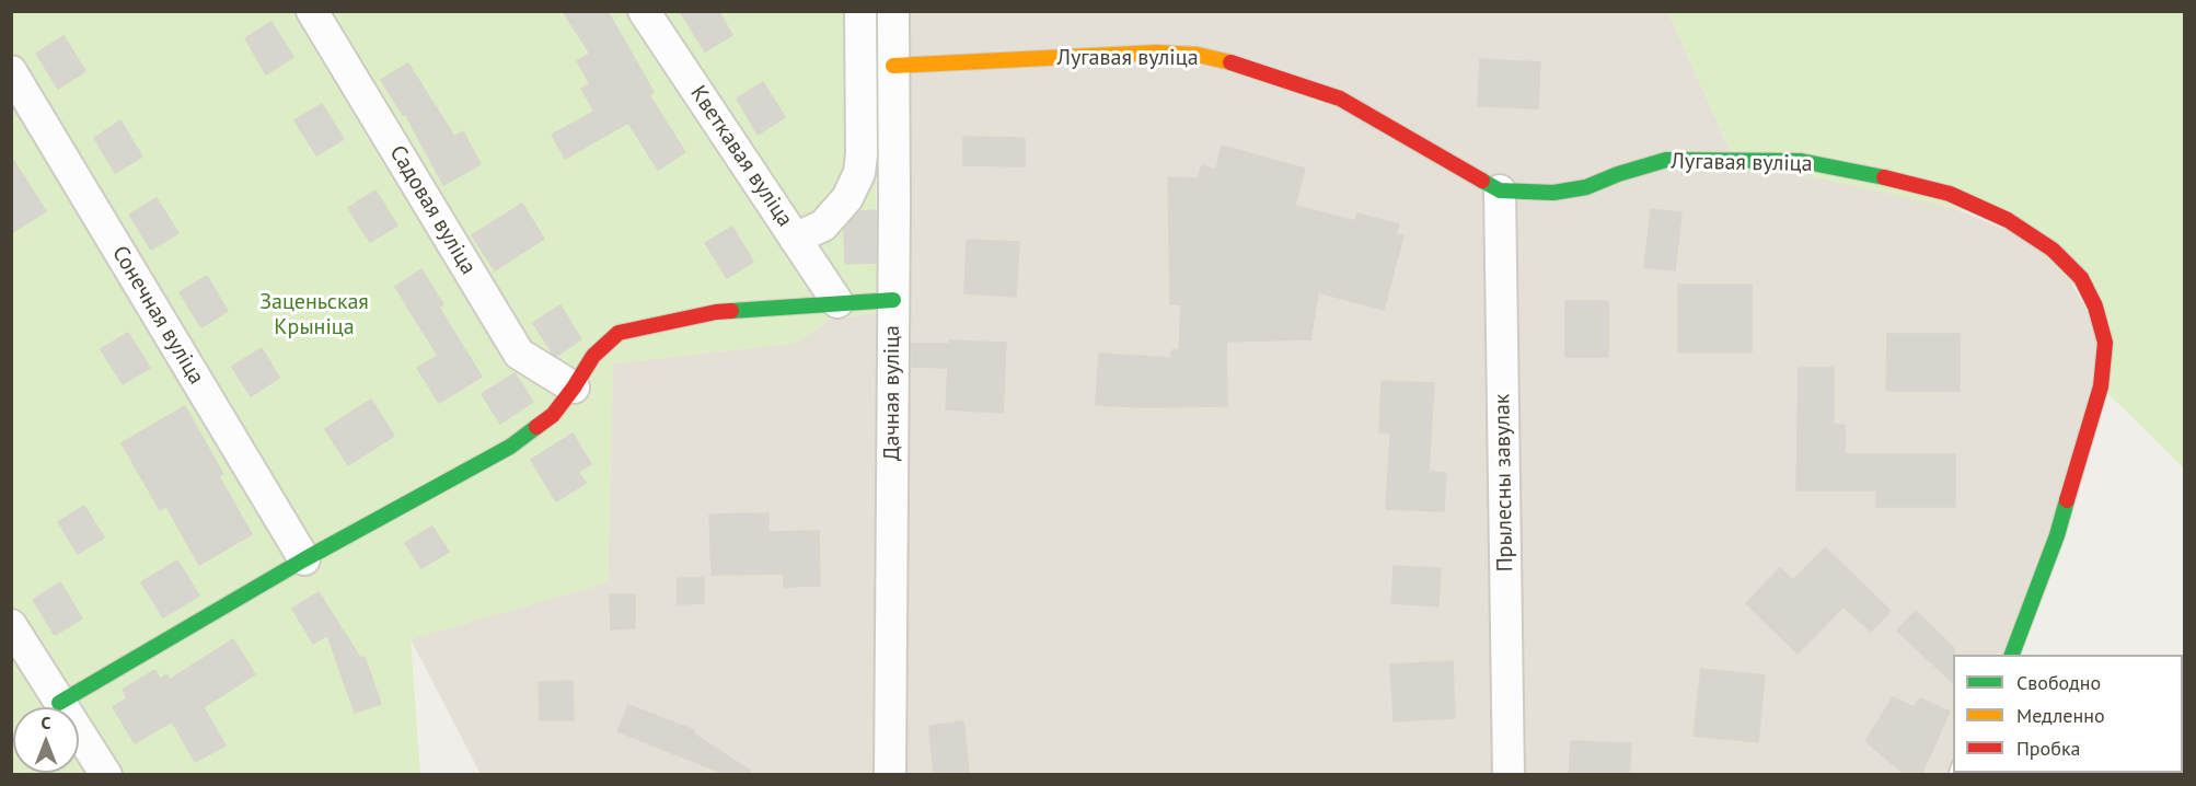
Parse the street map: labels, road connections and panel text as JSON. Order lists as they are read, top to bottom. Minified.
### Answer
{"streets":{"street":["Лугавая вуліца","Кветкавая вуліца","Садовая вуліца","Сонечная вуліца","Дачная вуліца","Прылесны завулак"]},"crossings":[["Лугавая вуліца","Дачная вуліца"],["Лугавая вуліца","Прылесны завулак"]],"parks":["Заценьская Крыніца"],"legend":["Свободно","Медленно","Пробка"],"north":"top"}
